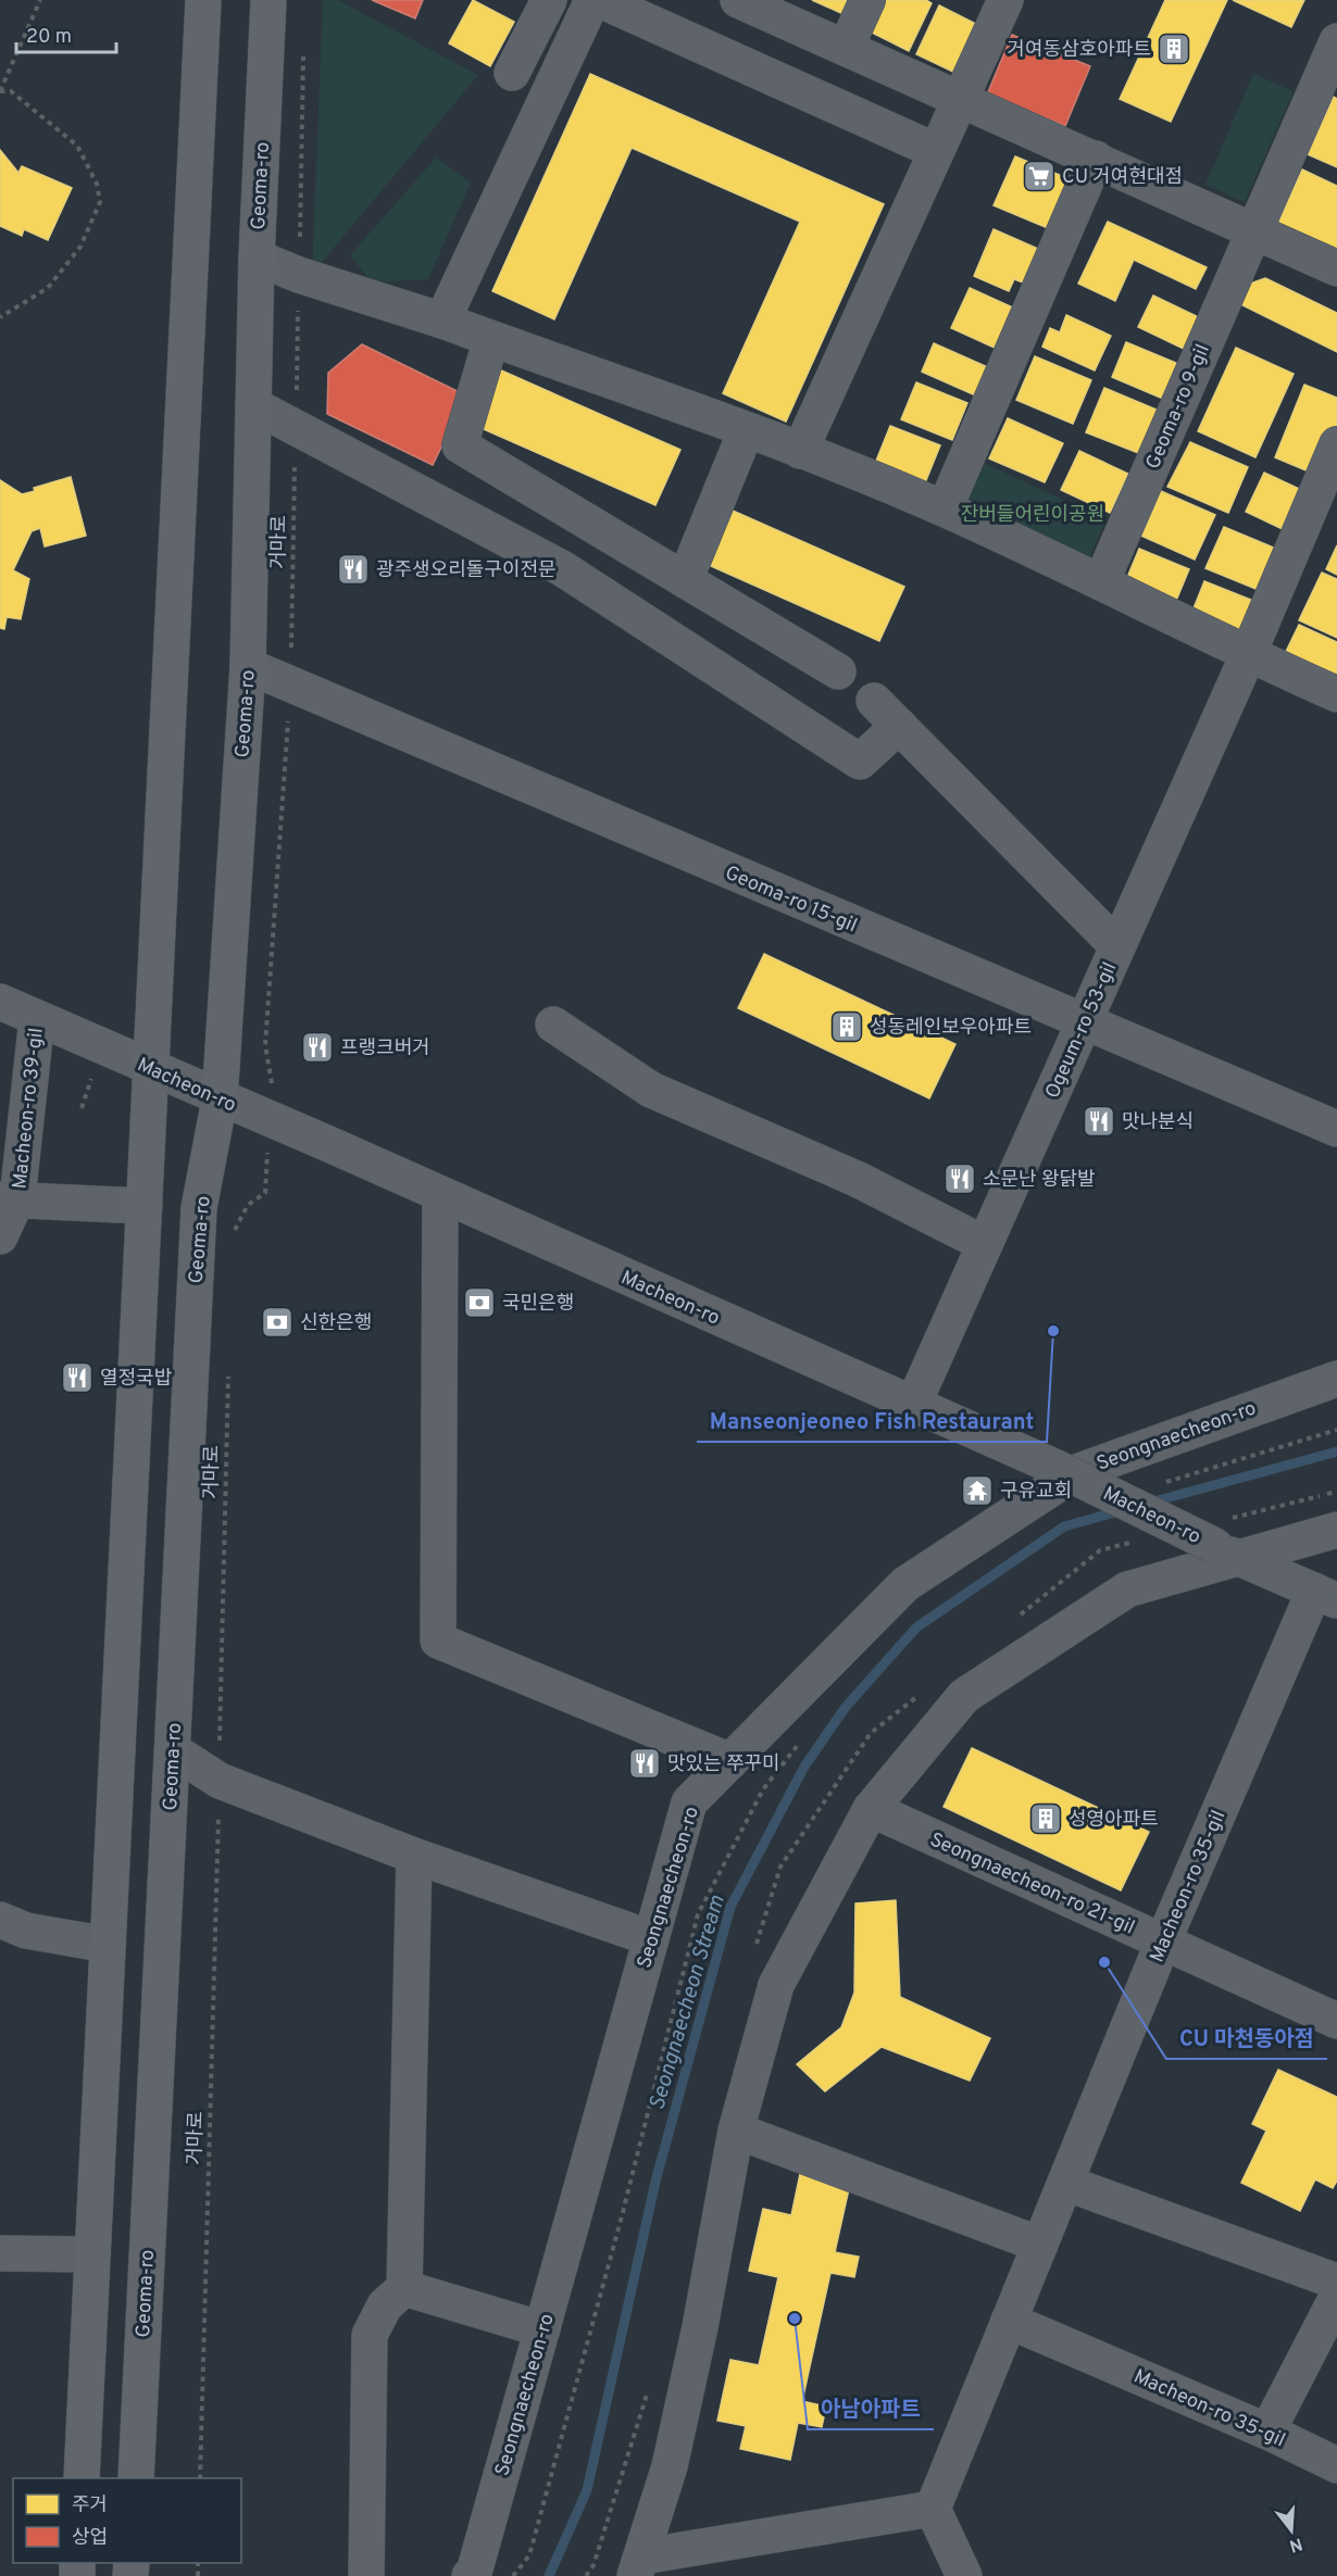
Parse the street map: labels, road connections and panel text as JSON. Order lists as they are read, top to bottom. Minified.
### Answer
{"streets":{"main road":["Geoma-ro"],"street":["Geoma-ro 9-gil","Geoma-ro 15-gil","Ogeum-ro 53-gil","Macheon-ro","Macheon-ro 39-gil","Seongnaecheon-ro","Seongnaecheon-ro 21-gil","Macheon-ro 35-gil"],"path":["거마로"]},"crossings":[["Geoma-ro","Geoma-ro 15-gil"],["Geoma-ro","Macheon-ro"],["거마로","Geoma-ro 15-gil"],["Geoma-ro 15-gil","Ogeum-ro 53-gil"],["Ogeum-ro 53-gil","Macheon-ro"],["Macheon-ro","Macheon-ro 39-gil"],["Macheon-ro","Macheon-ro 35-gil"],["Seongnaecheon-ro 21-gil","Macheon-ro 35-gil"]],"water":["Seongnaecheon Stream"],"parks":["잔버들어린이공원"],"places":{"building":["거여동삼호아파트","성동레인보우아파트","성영아파트"],"supermarket":["CU 거여현대점"],"restaurant":["광주생오리돌구이전문","프랭크버거","맛나분식","소문난 왕닭발","열정국밥","맛있는 쭈꾸미"],"bank":["국민은행","신한은행"],"other":["Manseonjeoneo Fish Restaurant","CU 마천동아점","아남아파트"],"temple":["구유교회"]},"legend":["주거","상업"],"scale_bar":"20 m","north":"bottom"}
